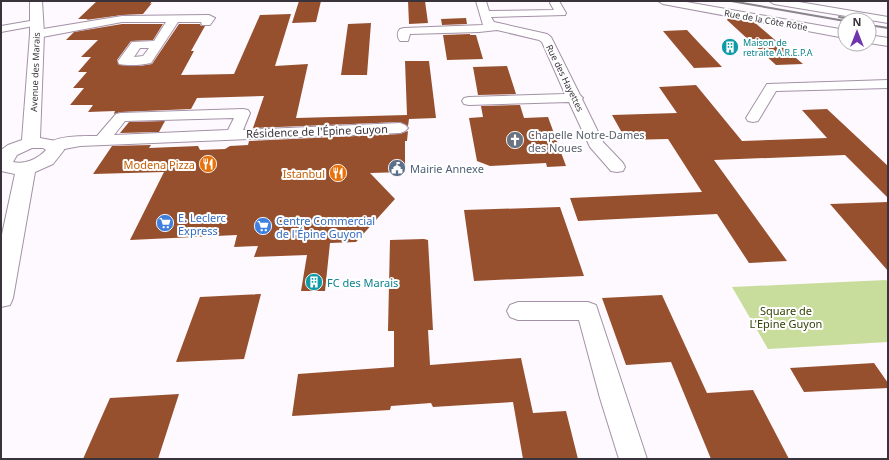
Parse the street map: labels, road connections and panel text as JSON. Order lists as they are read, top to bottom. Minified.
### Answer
{"streets":{"street":["Rue de la Côte Rôtie","Avenue des Marais","Rue des Hayettes","Résidence de l'Épine Guyon"]},"parks":["Square de L'Epine Guyon"],"places":{"building":["Maison de retraite A.R.E.P.A","FC des Marais"],"church":["Chapelle Notre-Dames des Noues"],"restaurant":["Modena Pizza","Istanbul"],"public building":["Mairie Annexe"],"supermarket":["E. Leclerc Express","Centre Commercial de l'Épine Guyon"]},"north":"top"}
